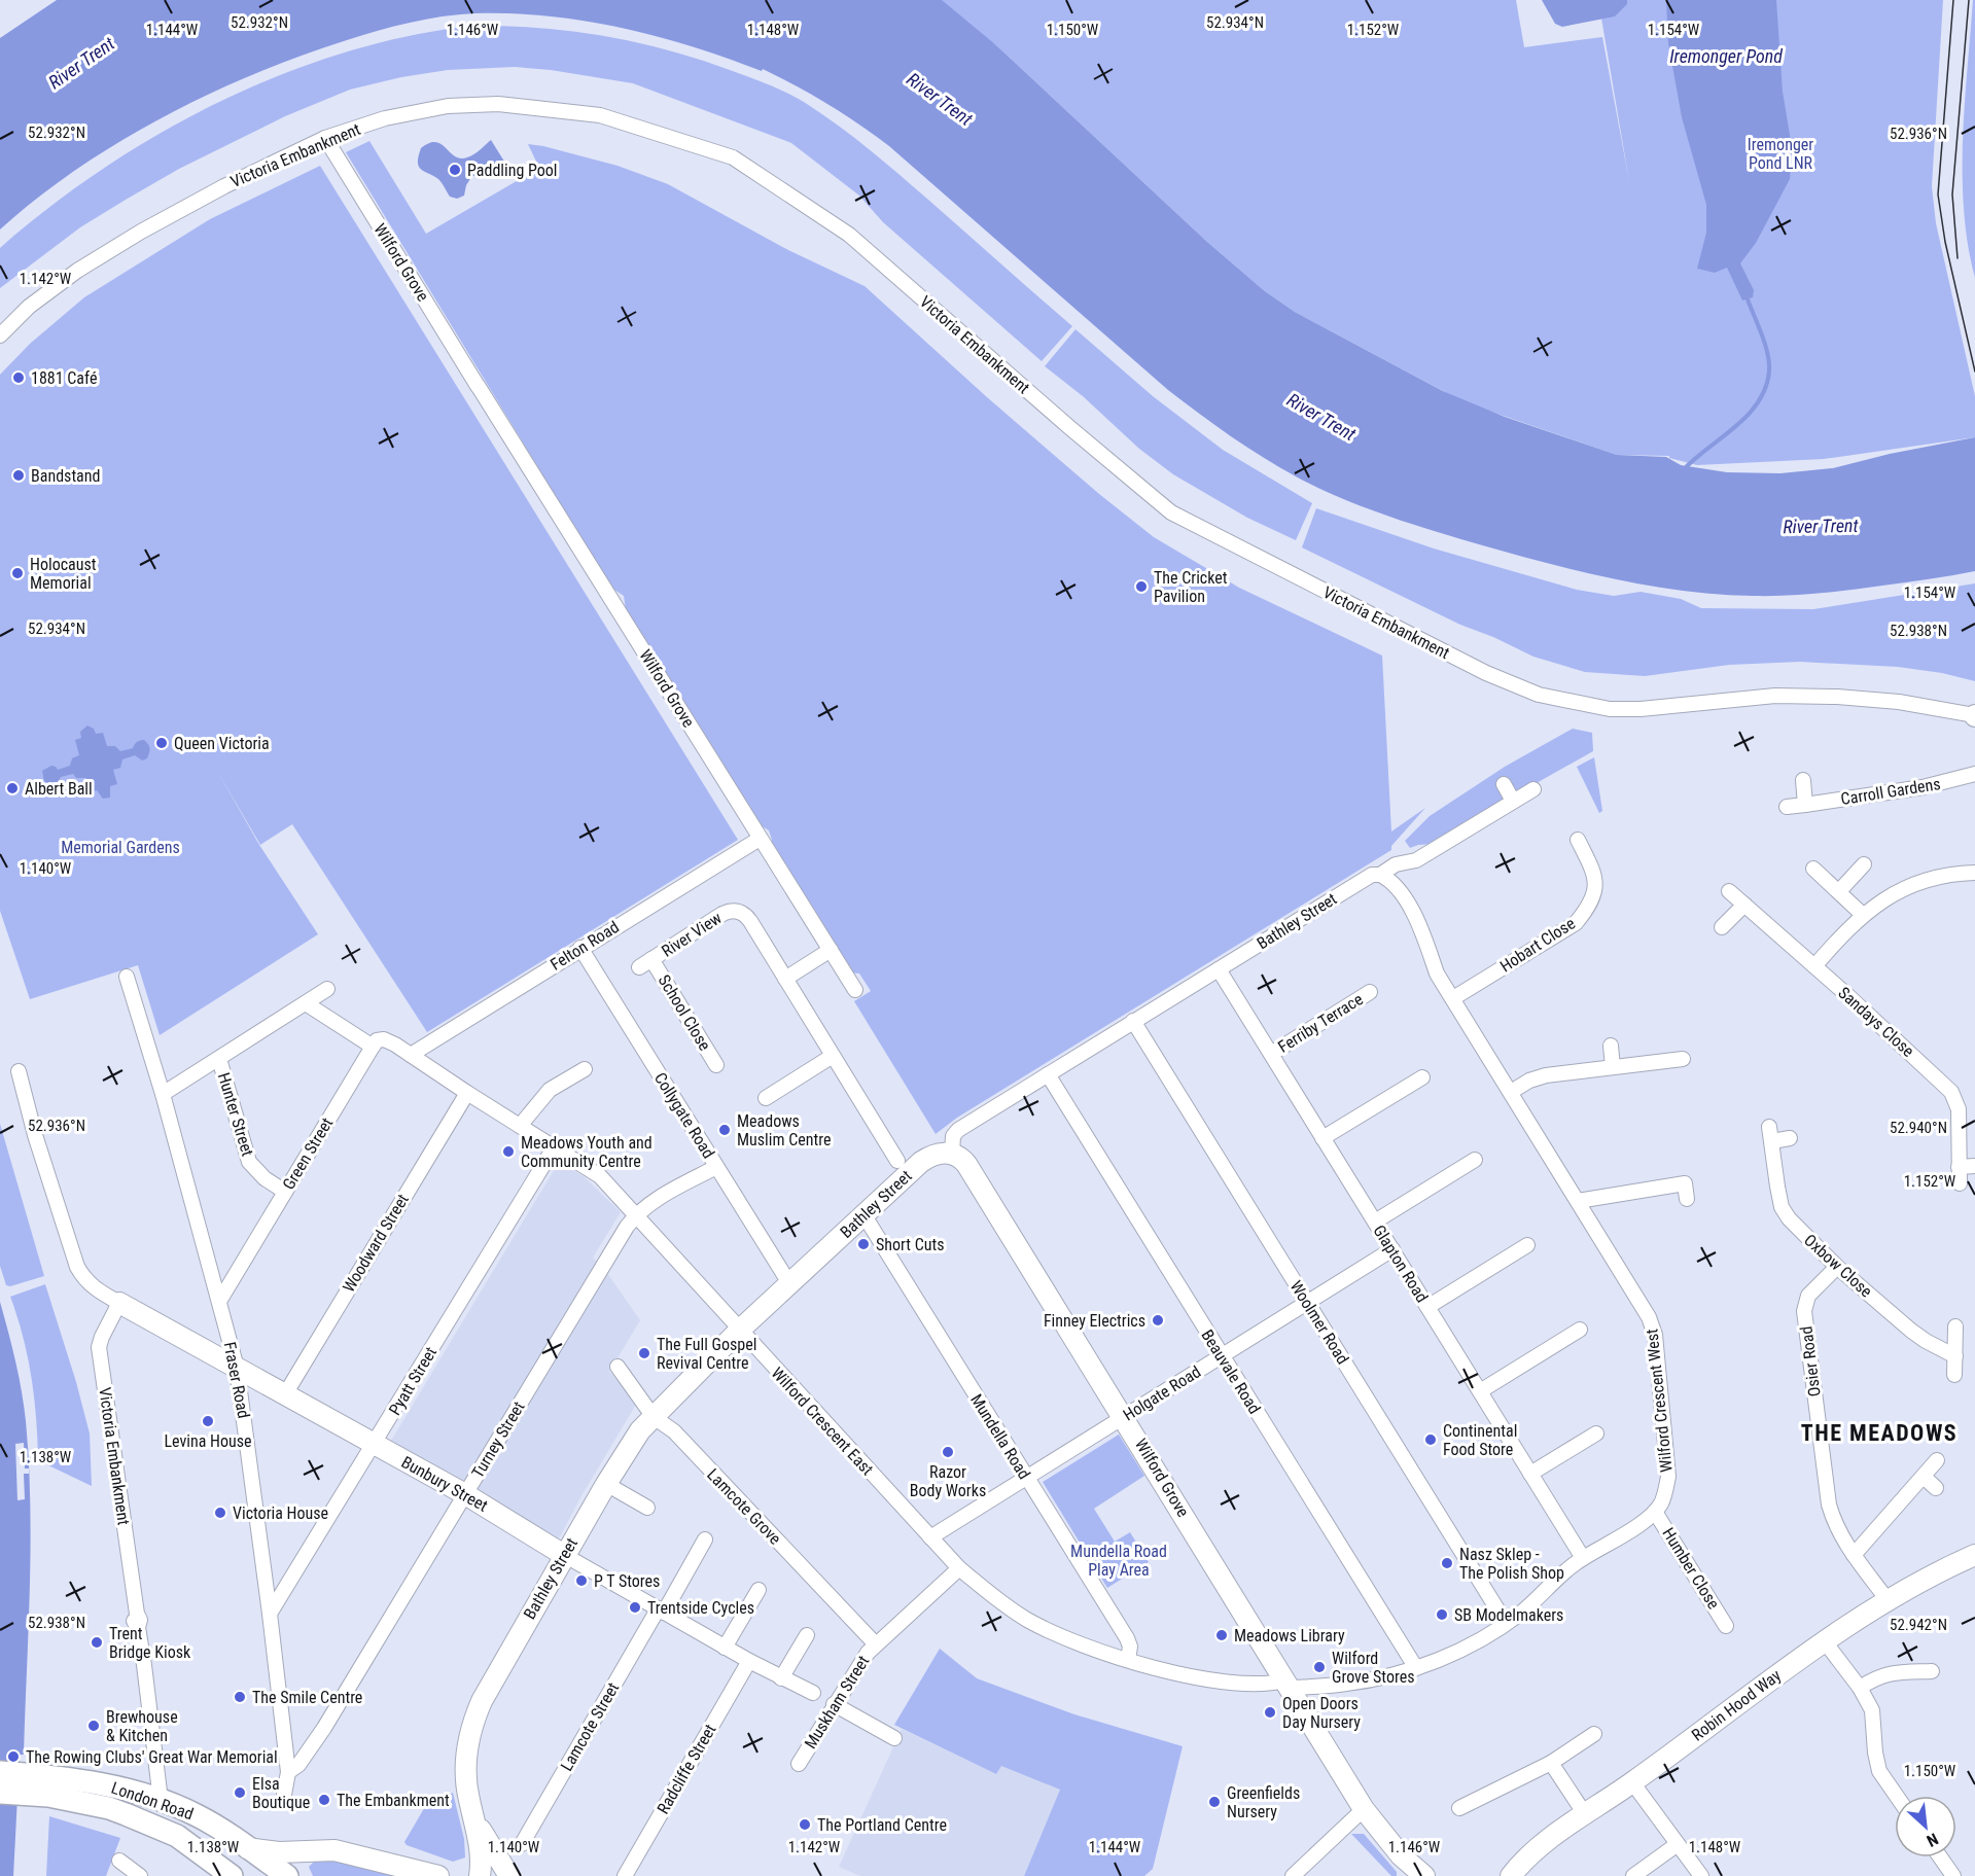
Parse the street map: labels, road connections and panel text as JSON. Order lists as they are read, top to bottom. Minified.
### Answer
{"streets":{"main road":["London Road"],"street":["Victoria Embankment","Wilford Grove","Carroll Gardens","Bathley Street","River View","Hobart Close","Felton Road","School Close","Sandays Close","Ferriby Terrace","Hunter Street","Collygate Road","Green Street","Woodward Street","Glapton Road","Oxbow Close","Woolmer Road","Osier Road","Beauvale Road","Fraser Road","Pyatt Street","Holgate Road","Wilford Crescent West","Wilford Crescent East","Mundella Road","Turney Street","Bunbury Street","Lamcote Grove","Humber Close","Muskham Street","Robin Hood Way","Lamcote Street","Radcliffe Street"]},"crossings":[["Victoria Embankment","Wilford Grove"],["Victoria Embankment","Bunbury Street"],["Victoria Embankment","London Road"],["Wilford Grove","Bathley Street"],["Wilford Grove","Felton Road"],["Wilford Grove","Holgate Road"],["Wilford Grove","Wilford Crescent East"],["Bathley Street","Collygate Road"],["Bathley Street","Glapton Road"],["Bathley Street","Woolmer Road"],["Bathley Street","Beauvale Road"],["Bathley Street","Wilford Crescent West"],["Bathley Street","Wilford Crescent East"],["Bathley Street","Mundella Road"],["Bathley Street","Bunbury Street"],["Bathley Street","Lamcote Grove"],["River View","School Close"],["Hobart Close","Wilford Crescent West"],["Felton Road","Collygate Road"],["Felton Road","Wilford Crescent East"],["Ferriby Terrace","Glapton Road"],["Hunter Street","Green Street"],["Hunter Street","Fraser Road"],["Collygate Road","Turney Street"],["Green Street","Fraser Road"],["Woodward Street","Wilford Crescent East"],["Woodward Street","Bunbury Street"],["Glapton Road","Holgate Road"],["Oxbow Close","Osier Road"],["Woolmer Road","Holgate Road"],["Osier Road","Robin Hood Way"],["Beauvale Road","Holgate Road"],["Fraser Road","Pyatt Street"],["Fraser Road","Turney Street"],["Fraser Road","Bunbury Street"],["Pyatt Street","Wilford Crescent East"],["Pyatt Street","Bunbury Street"],["Holgate Road","Wilford Crescent East"],["Holgate Road","Mundella Road"],["Wilford Crescent West","Humber Close"],["Wilford Crescent East","Mundella Road"],["Wilford Crescent East","Turney Street"],["Wilford Crescent East","Muskham Street"],["Turney Street","Bunbury Street"],["Bunbury Street","Lamcote Street"],["Bunbury Street","Radcliffe Street"],["Lamcote Grove","Muskham Street"]],"districts":["THE MEADOWS"],"water":["Iremonger Pond","River Trent"],"parks":["Iremonger Pond LNR","Memorial Gardens","Mundella Road Play Area"],"places":["Paddling Pool","1881 Café","Bandstand","Holocaust Memorial","The Cricket Pavilion","Queen Victoria","Albert Ball","Meadows Muslim Centre","Meadows Youth and Community Centre","Short Cuts","Finney Electrics","The Full Gospel Revival Centre","Levina House","Continental Food Store","Razor Body Works","Victoria House","Nasz Sklep - The Polish Shop","P T Stores","Trentside Cycles","SB Modelmakers","Meadows Library","Trent Bridge Kiosk","Wilford Grove Stores","The Smile Centre","Open Doors Day Nursery","Brewhouse & Kitchen","The Rowing Clubs' Great War Memorial","Elsa Boutique","The Embankment","Greenfields Nursery","The Portland Centre"],"north":"bottom right","coordinates":["52.934°N","52.932°N","1.144°W","1.146°W","1.148°W","1.150°W","1.152°W","1.154°W","52.936°N","1.142°W","52.938°N","1.140°W","52.940°N","1.138°W","52.942°N"]}
